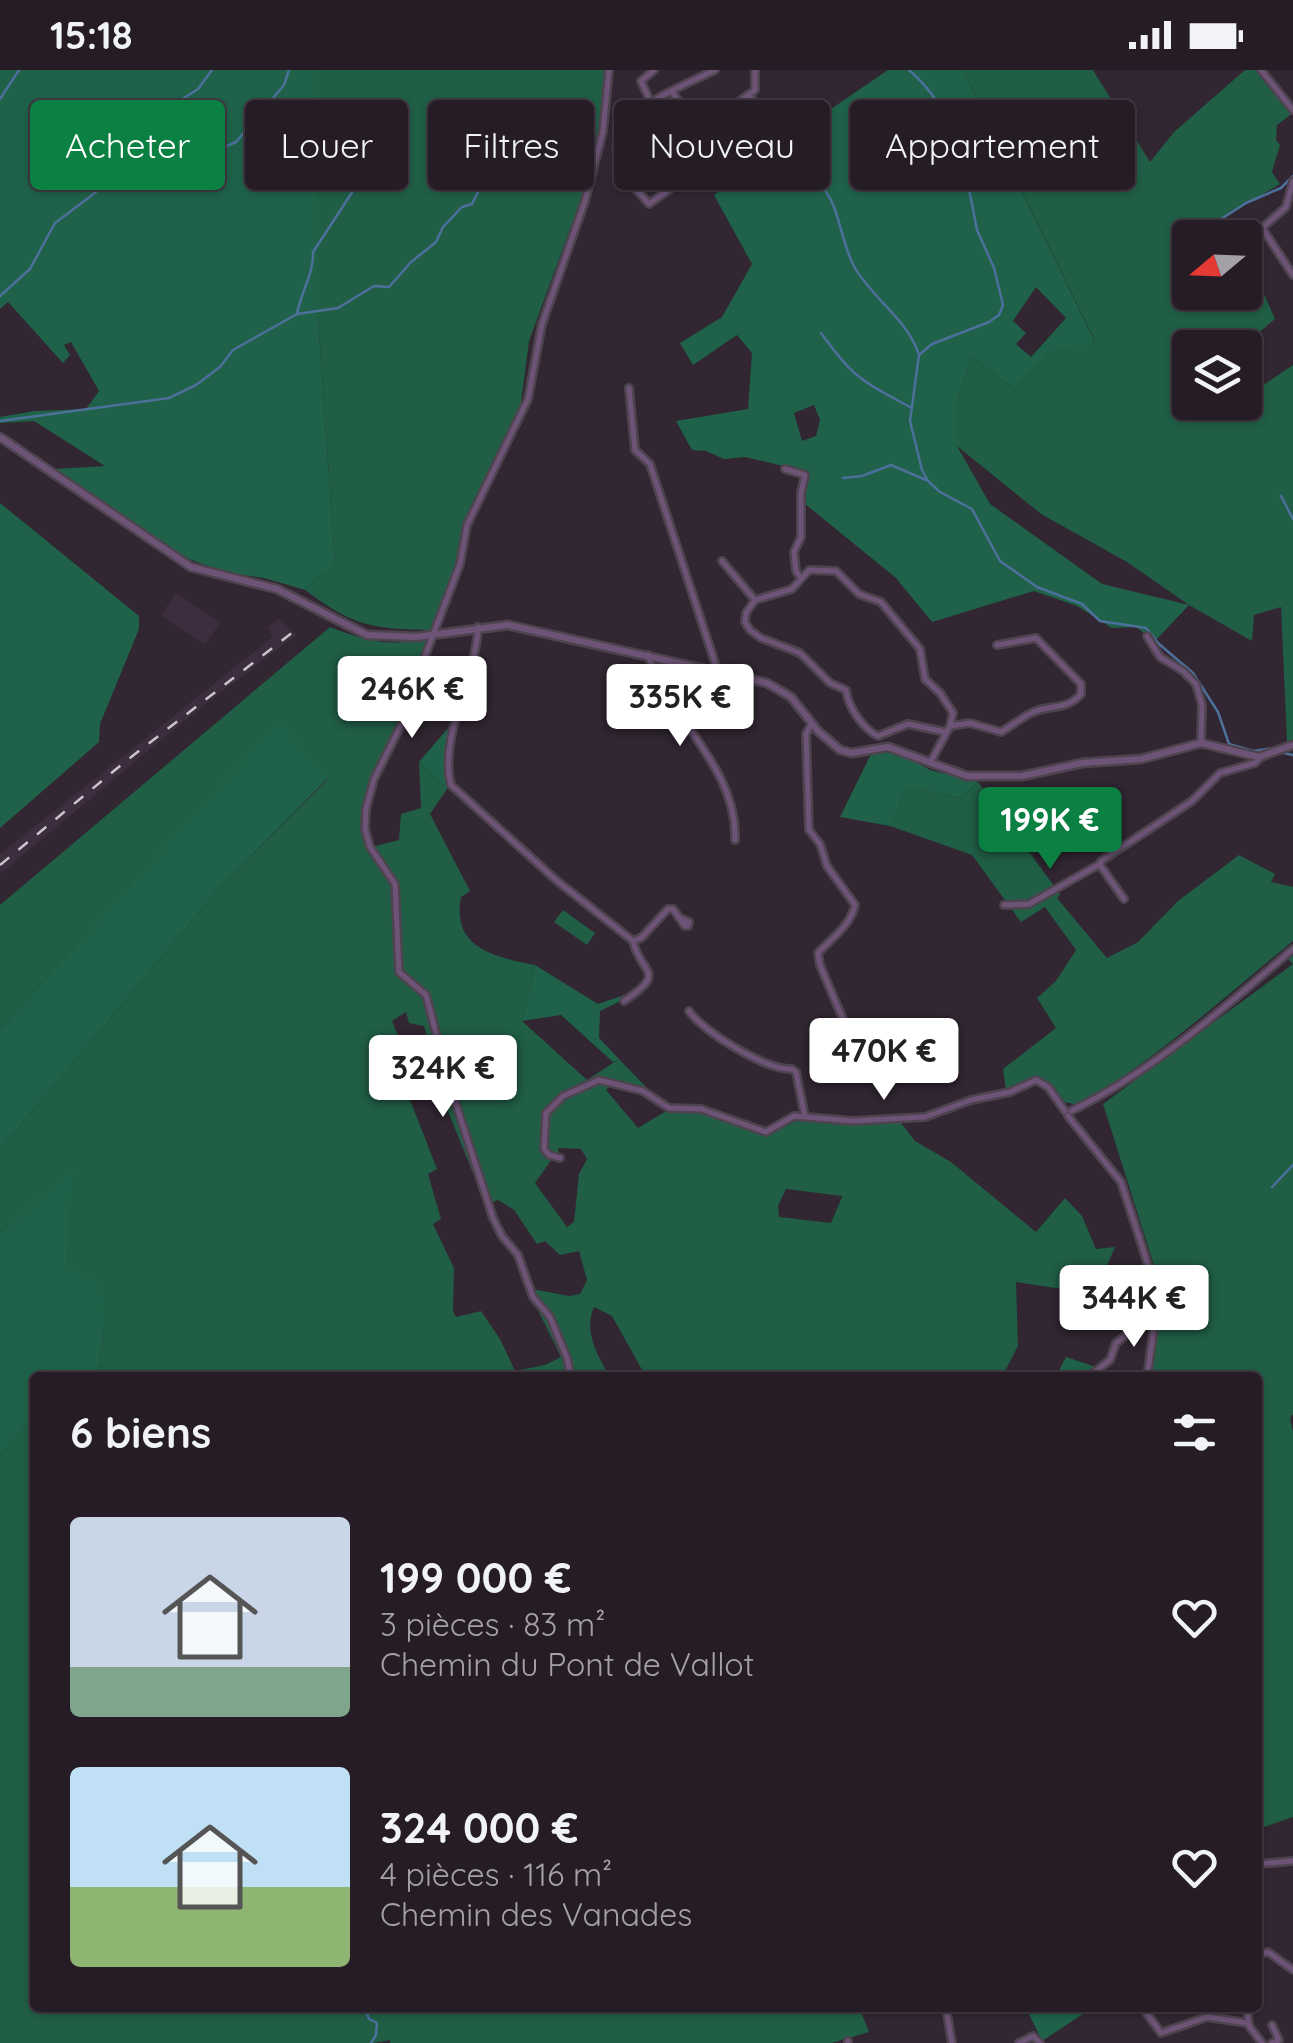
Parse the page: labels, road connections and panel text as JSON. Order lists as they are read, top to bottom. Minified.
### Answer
{"north":"left","page":{"status":"15:18","chip":["Acheter","Louer","Filtres","Nouveau","Appartement"],"price":["246K €","335K €","199K €","470K €","324K €","344K €"],"heading":"6 biens","list":[{"name":"199 000 €","note":"3 pièces · 83 m² · Chemin du Pont de Vallot"},{"name":"324 000 €","note":"4 pièces · 116 m² · Chemin des Vanades"}]}}
